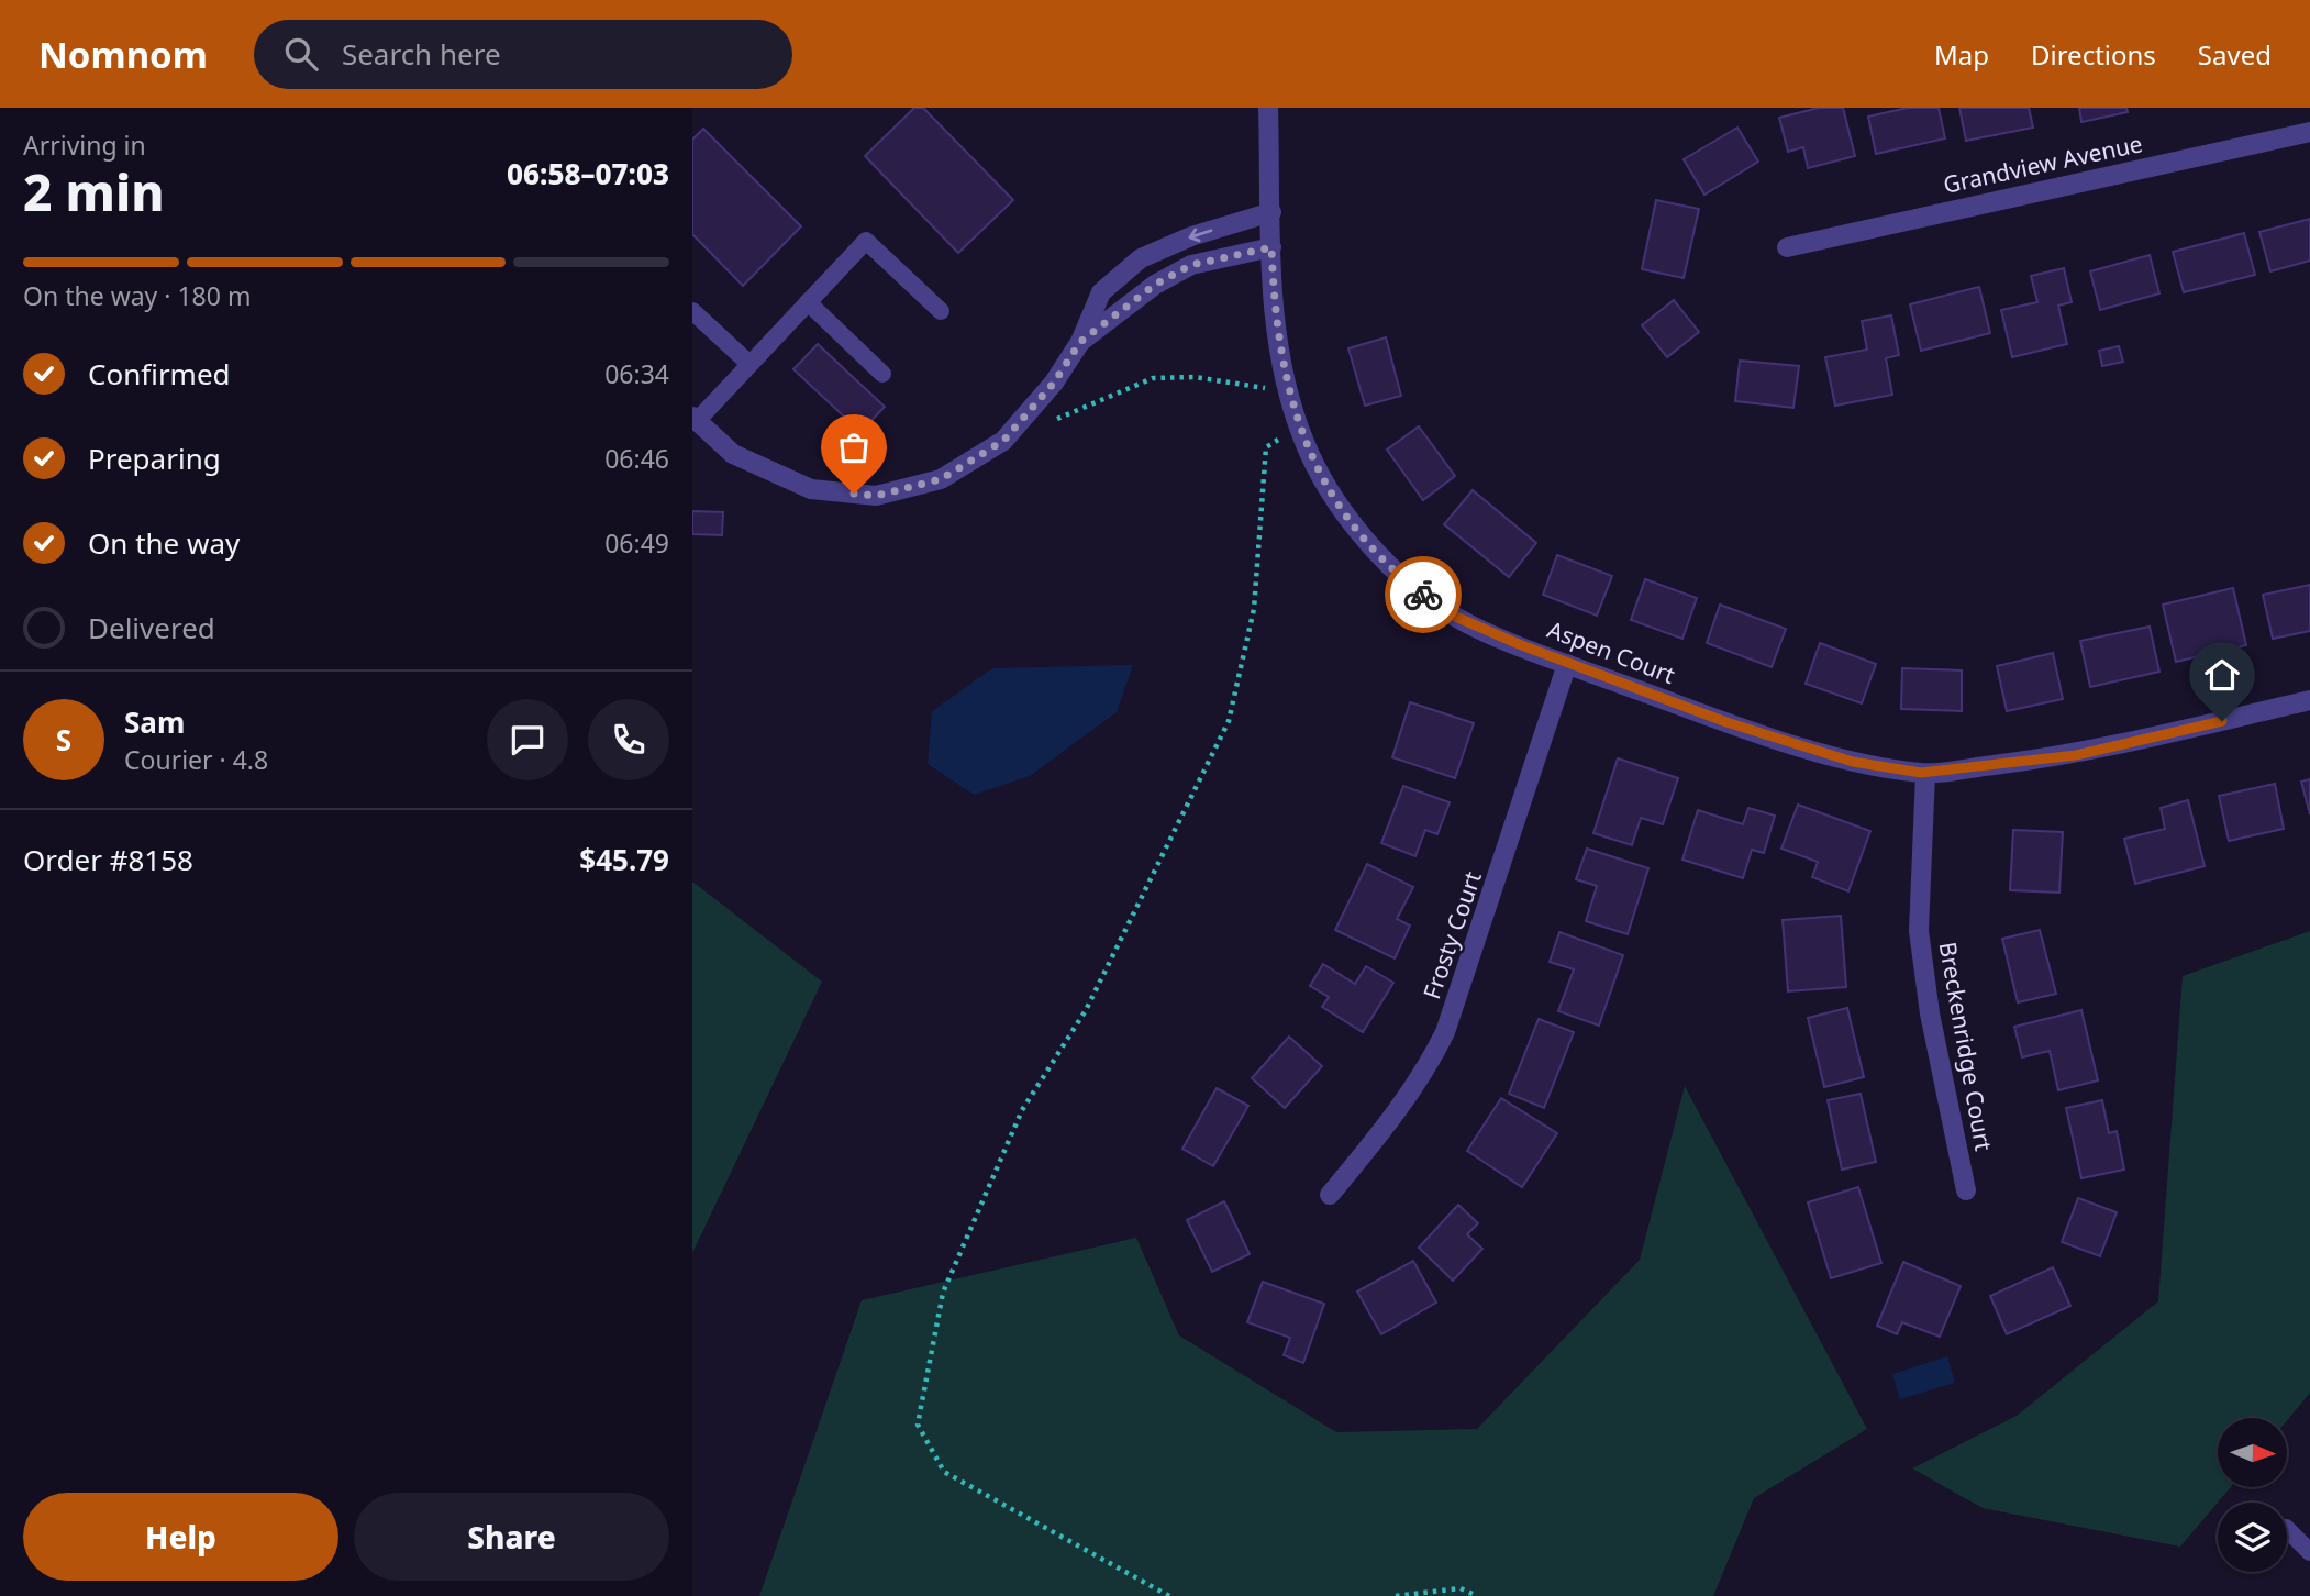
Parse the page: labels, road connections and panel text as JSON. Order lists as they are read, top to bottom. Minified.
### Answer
{"streets":{"street":["Grandview Avenue","Aspen Court","Frosty Court","Breckenridge Court"]},"crossings":[["Aspen Court","Frosty Court"],["Aspen Court","Breckenridge Court"]],"north":"right","page":{"header":"Nomnom","search":"Search here","nav":["Map","Directions","Saved"],"heading":["2 min","Arriving in","06:58–07:03"],"panel":["Sam","Courier · 4.8","Order #8158","$45.79"],"bar":"On the way · 180 m","list":[["Confirmed","06:34"],["Preparing","06:46"],["On the way","06:49"],"Delivered"],"round":"S","buttons":["Help","Share"]}}
